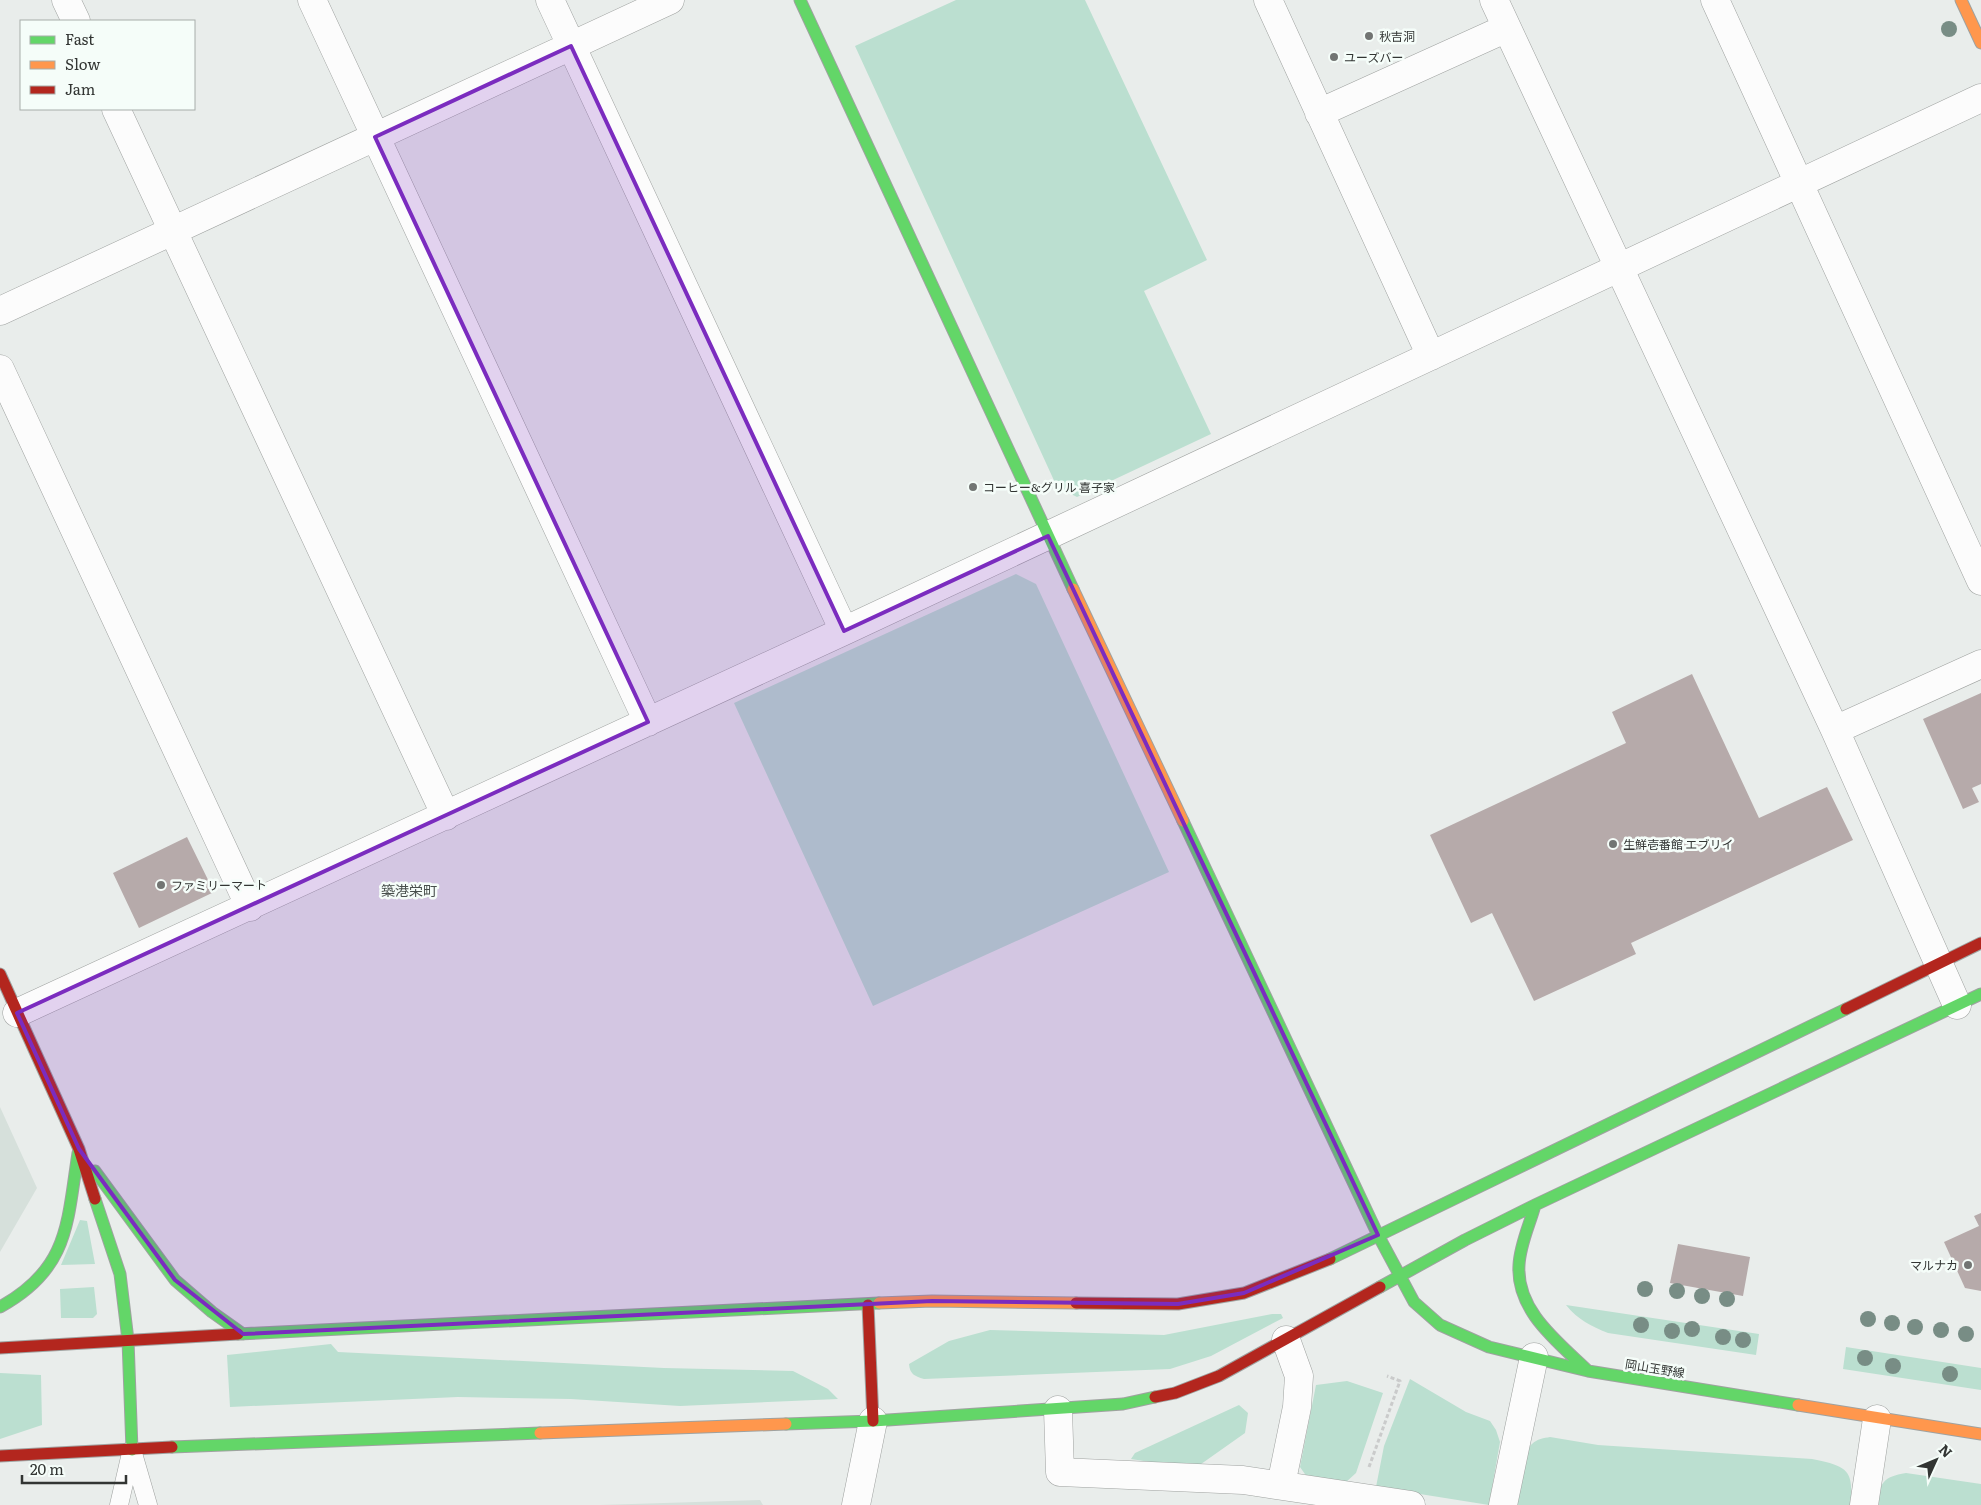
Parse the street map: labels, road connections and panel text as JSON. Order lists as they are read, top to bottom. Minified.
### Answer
{"streets":{"street":["岡山玉野線"]},"districts":["築港栄町"],"places":["秋吉洞","ユーズバー","コーヒー&グリル 喜子家","生鮮壱番館 エブリイ","ファミリーマート","マルナカ"],"legend":["Fast","Slow","Jam"],"scale_bar":"20 m","north":"top right"}
